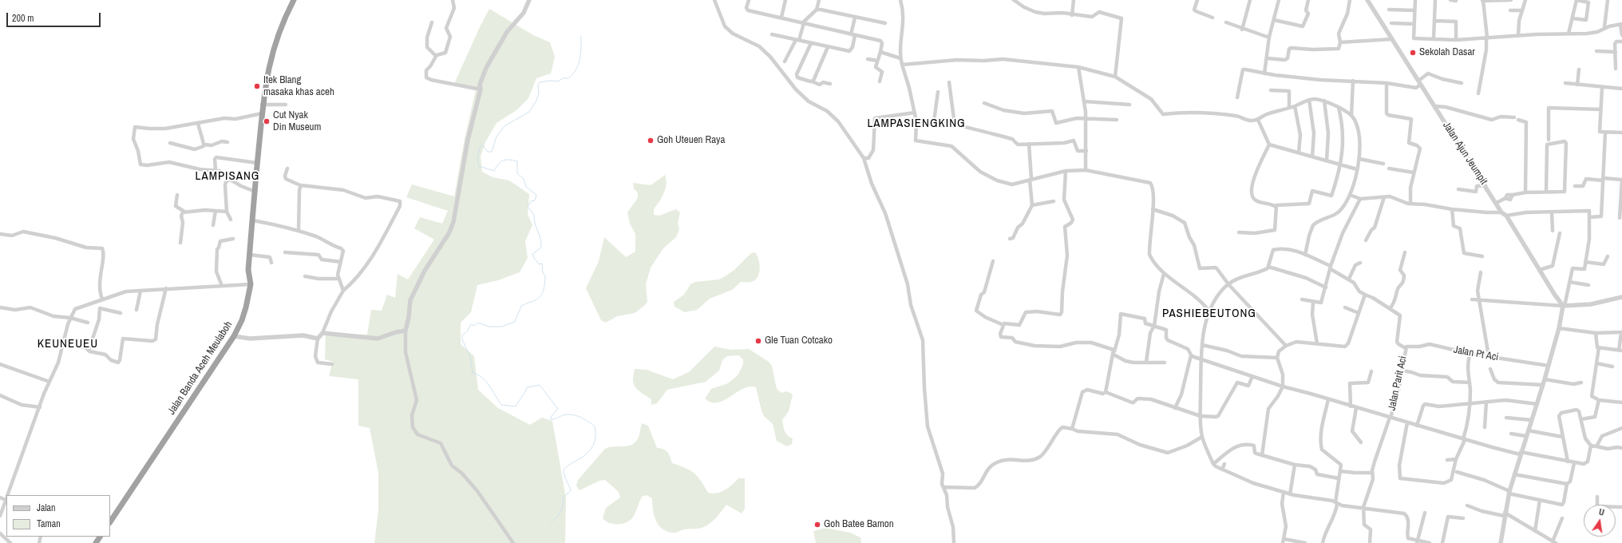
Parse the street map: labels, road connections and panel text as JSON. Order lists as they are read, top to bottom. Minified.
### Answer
{"streets":{"highway":["Jalan Banda Aceh Meulaboh"],"street":["Jalan Ajun Jeumpit","Jalan Pt Aci","Jalan Parit Aci"]},"crossings":[["Jalan Pt Aci","Jalan Parit Aci"]],"districts":["LAMPASIENGKING","LAMPISANG","PASHIEBEUTONG","KEUNEUEU"],"places":["Sekolah Dasar","Itek Blang masaka khas aceh","Cut Nyak Din Museum","Goh Uteuen Raya","Gle Tuan Cotcako","Goh Batee Bamon"],"legend":["Jalan","Taman"],"scale_bar":"200 m","north":"top"}
